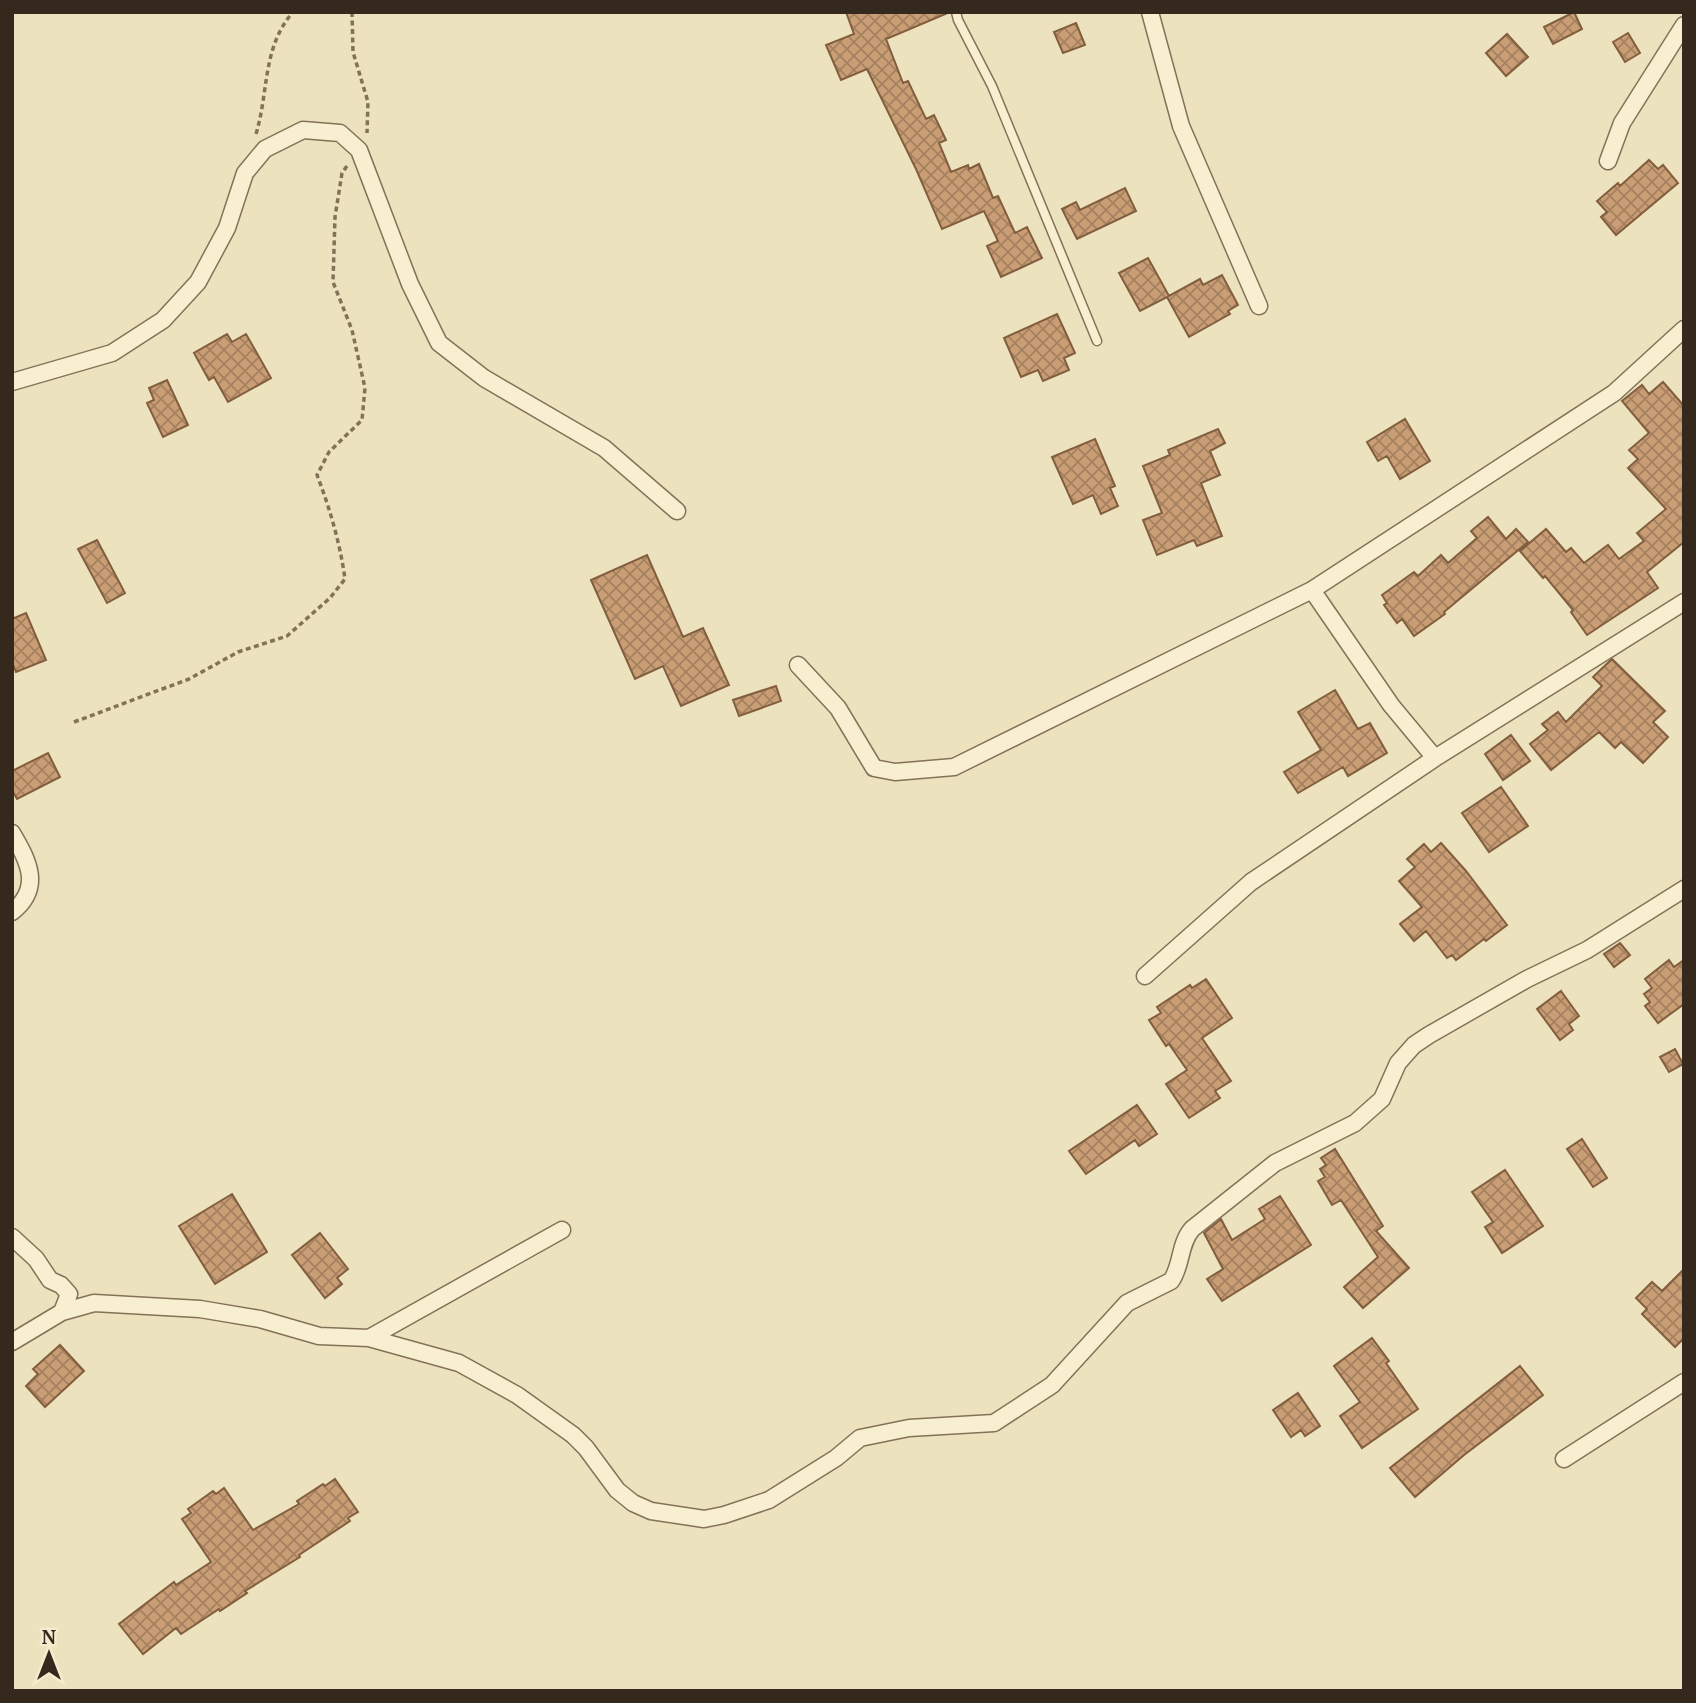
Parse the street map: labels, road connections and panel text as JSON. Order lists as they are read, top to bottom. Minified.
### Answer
{"north":"top"}
